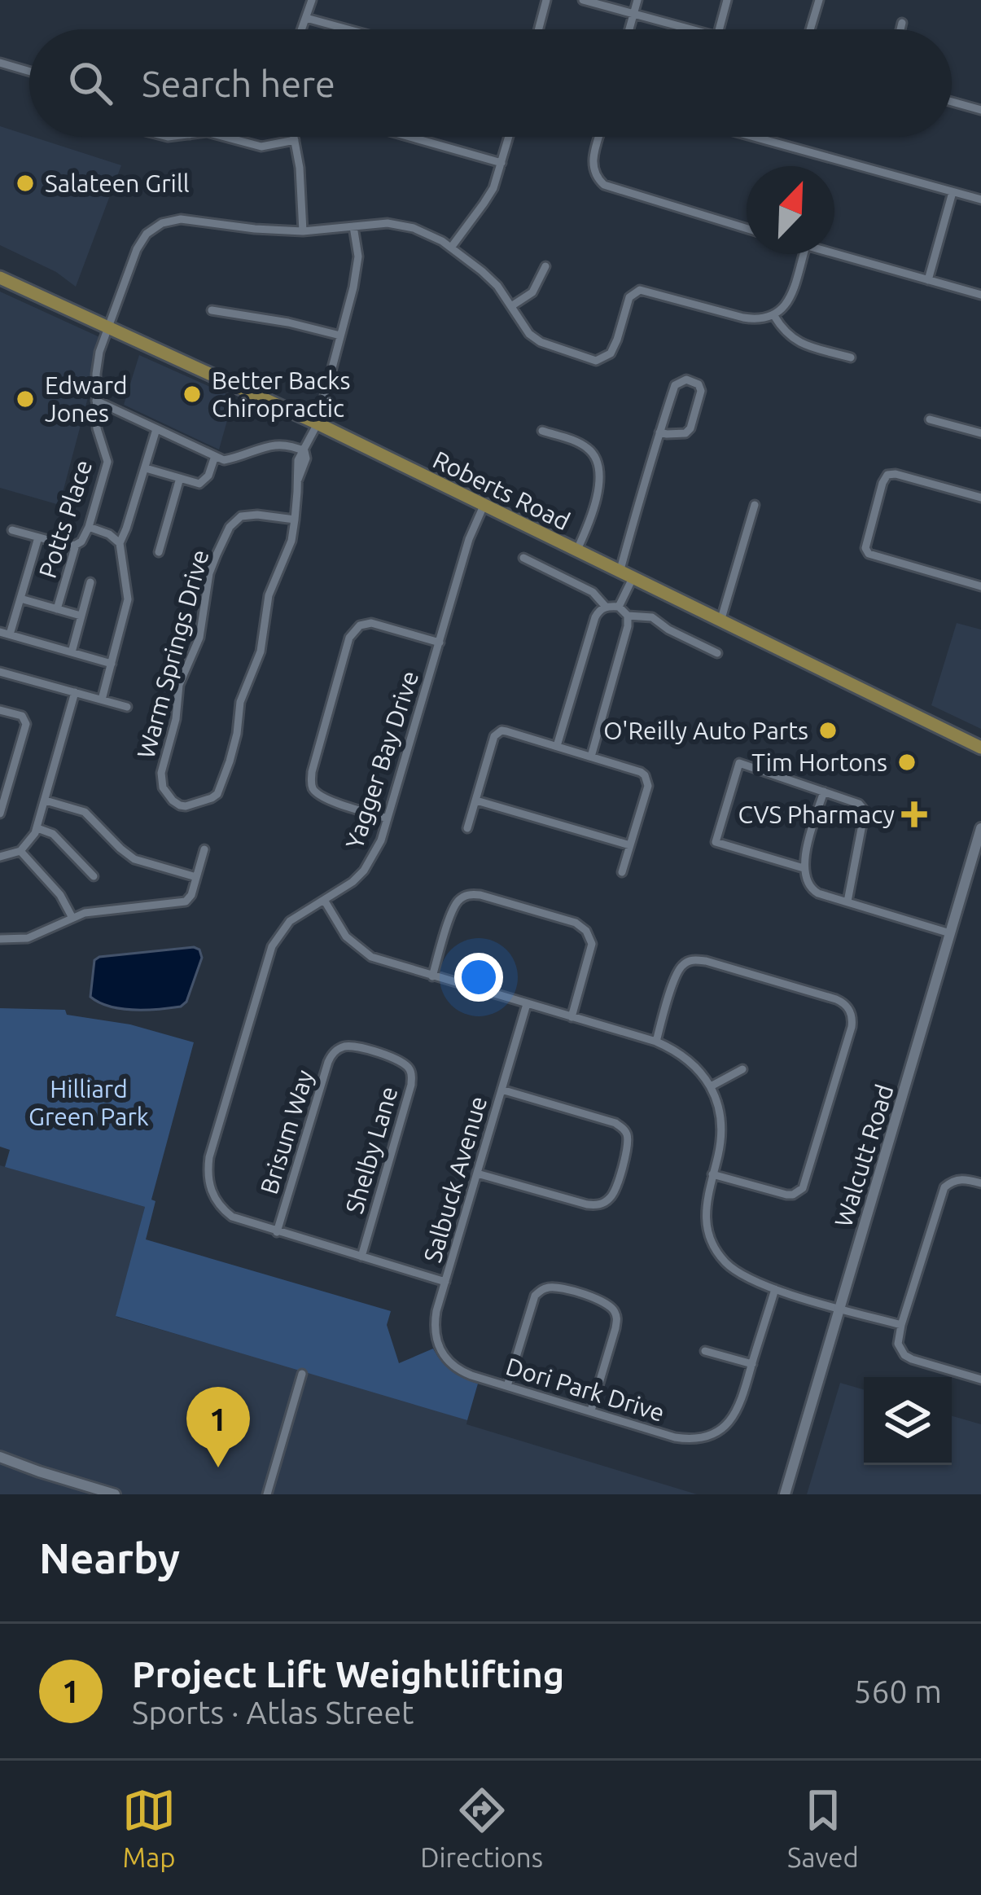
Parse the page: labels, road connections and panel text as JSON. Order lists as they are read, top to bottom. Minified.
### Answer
{"streets":{"main road":["Roberts Road"],"street":["Potts Place","Warm Springs Drive","Yagger Bay Drive","Brisum Way","Shelby Lane","Walcutt Road","Salbuck Avenue","Dori Park Drive"]},"crossings":[["Roberts Road","Potts Place"],["Roberts Road","Yagger Bay Drive"],["Yagger Bay Drive","Brisum Way"],["Brisum Way","Shelby Lane"],["Salbuck Avenue","Dori Park Drive"]],"parks":["Hilliard Green Park"],"places":{"other":["Salateen Grill","Better Backs Chiropractic","Edward Jones","O'Reilly Auto Parts","Tim Hortons"],"health":["CVS Pharmacy"]},"north":"top right","page":{"search":"Search here","pins":"1","heading":"Nearby","list":[{"mark":"1","name":"Project Lift Weightlifting","note":"Sports · Atlas Street","value":"560 m"}],"nav":["Map","Directions","Saved"]}}
